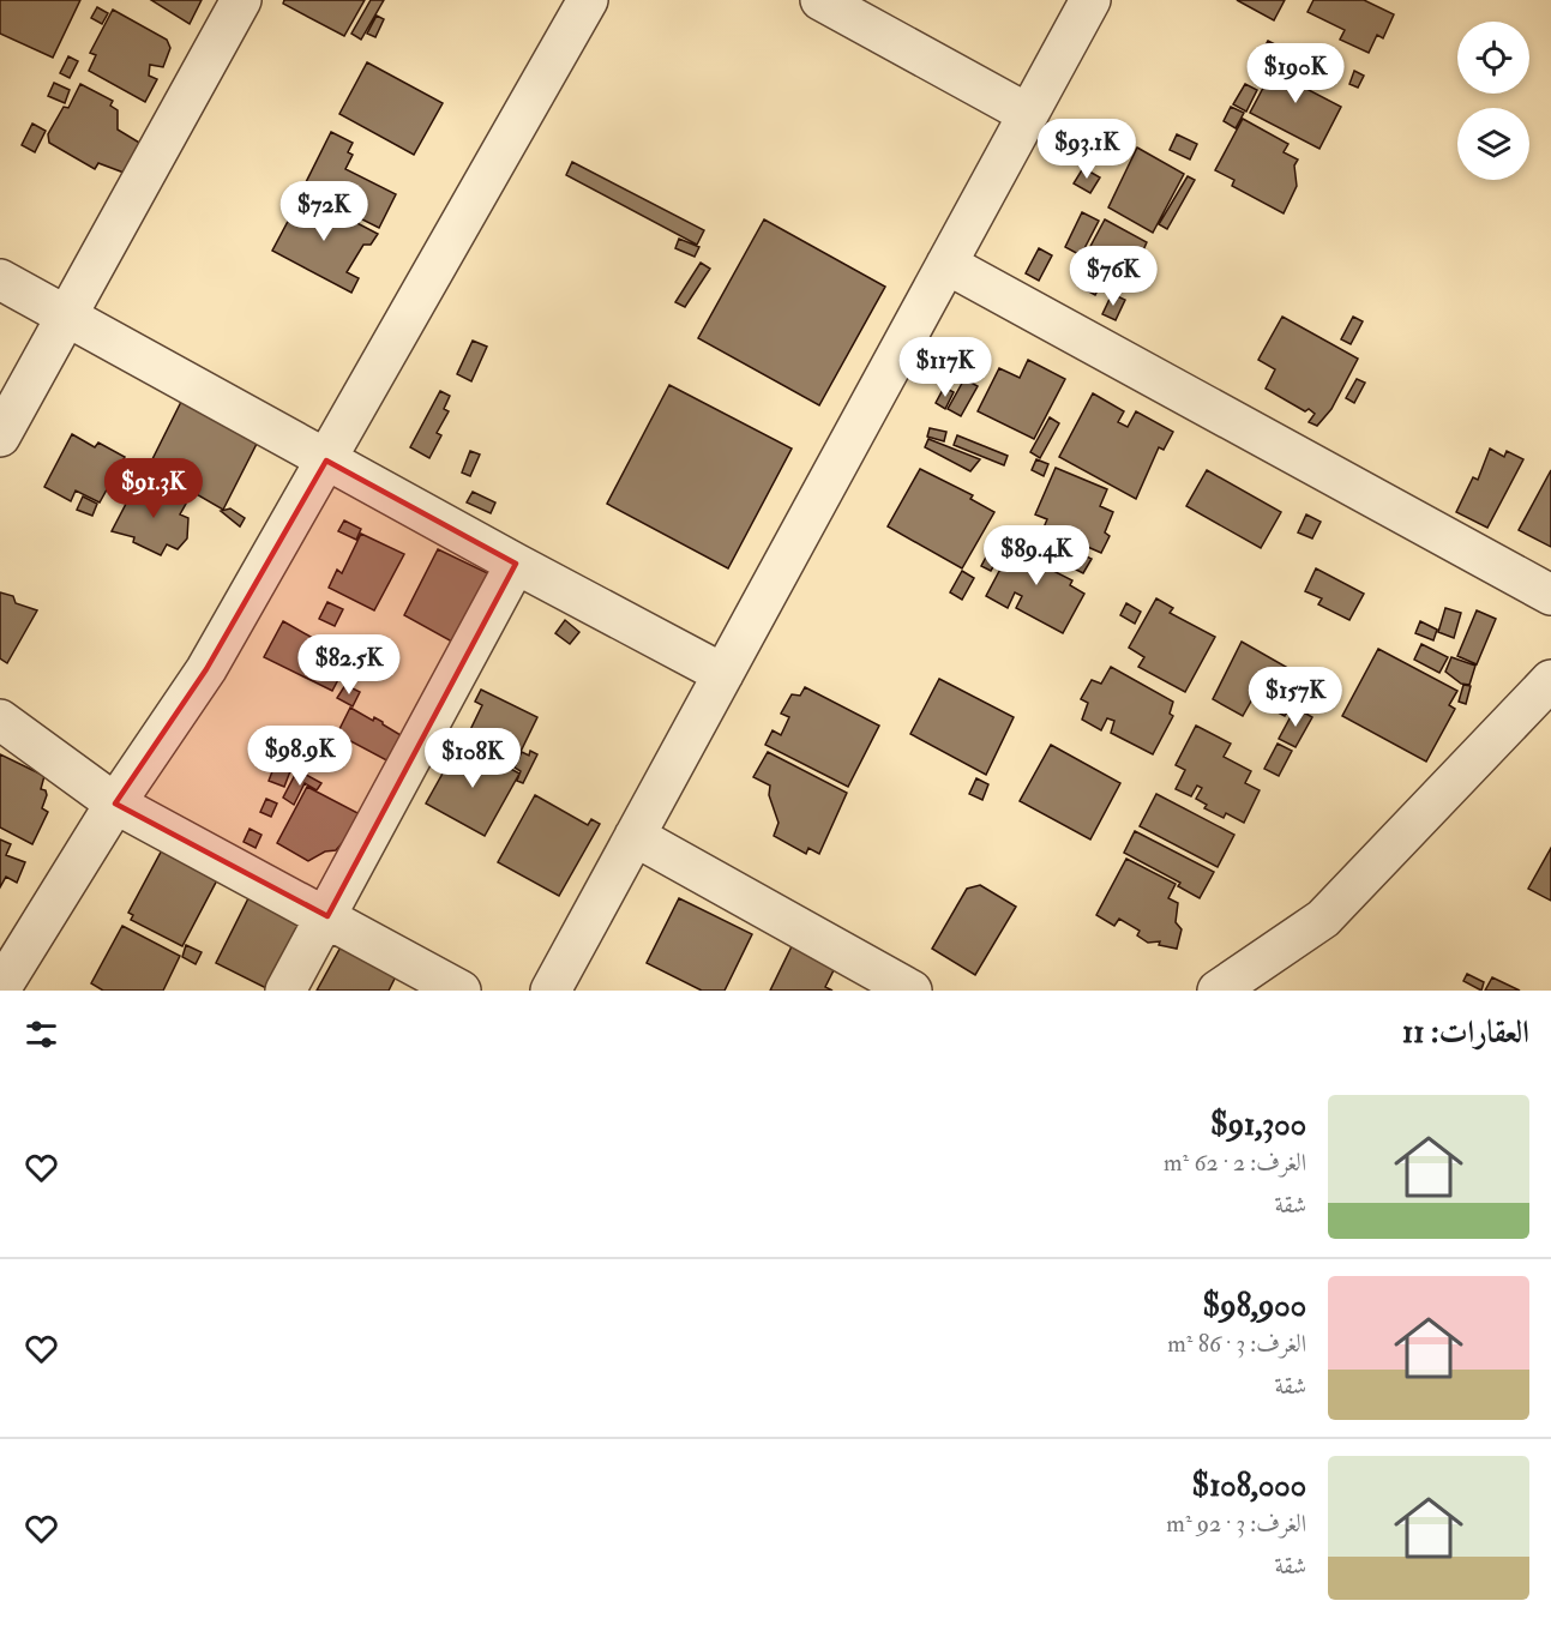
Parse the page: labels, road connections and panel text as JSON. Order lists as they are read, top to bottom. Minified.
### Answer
{"page":{"price":["$190K","$93.1K","$72K","$76K","$117K","$91.3K","$89.4K","$82.5K","$157K","$98.9K","$108K"],"heading":"العقارات: 11","list":[{"name":"$91,300","note":"الغرف: 2 · 62 m² · شقة"},{"name":"$98,900","note":"الغرف: 3 · 86 m² · شقة"},{"name":"$108,000","note":"الغرف: 3 · 92 m² · شقة"}]}}
